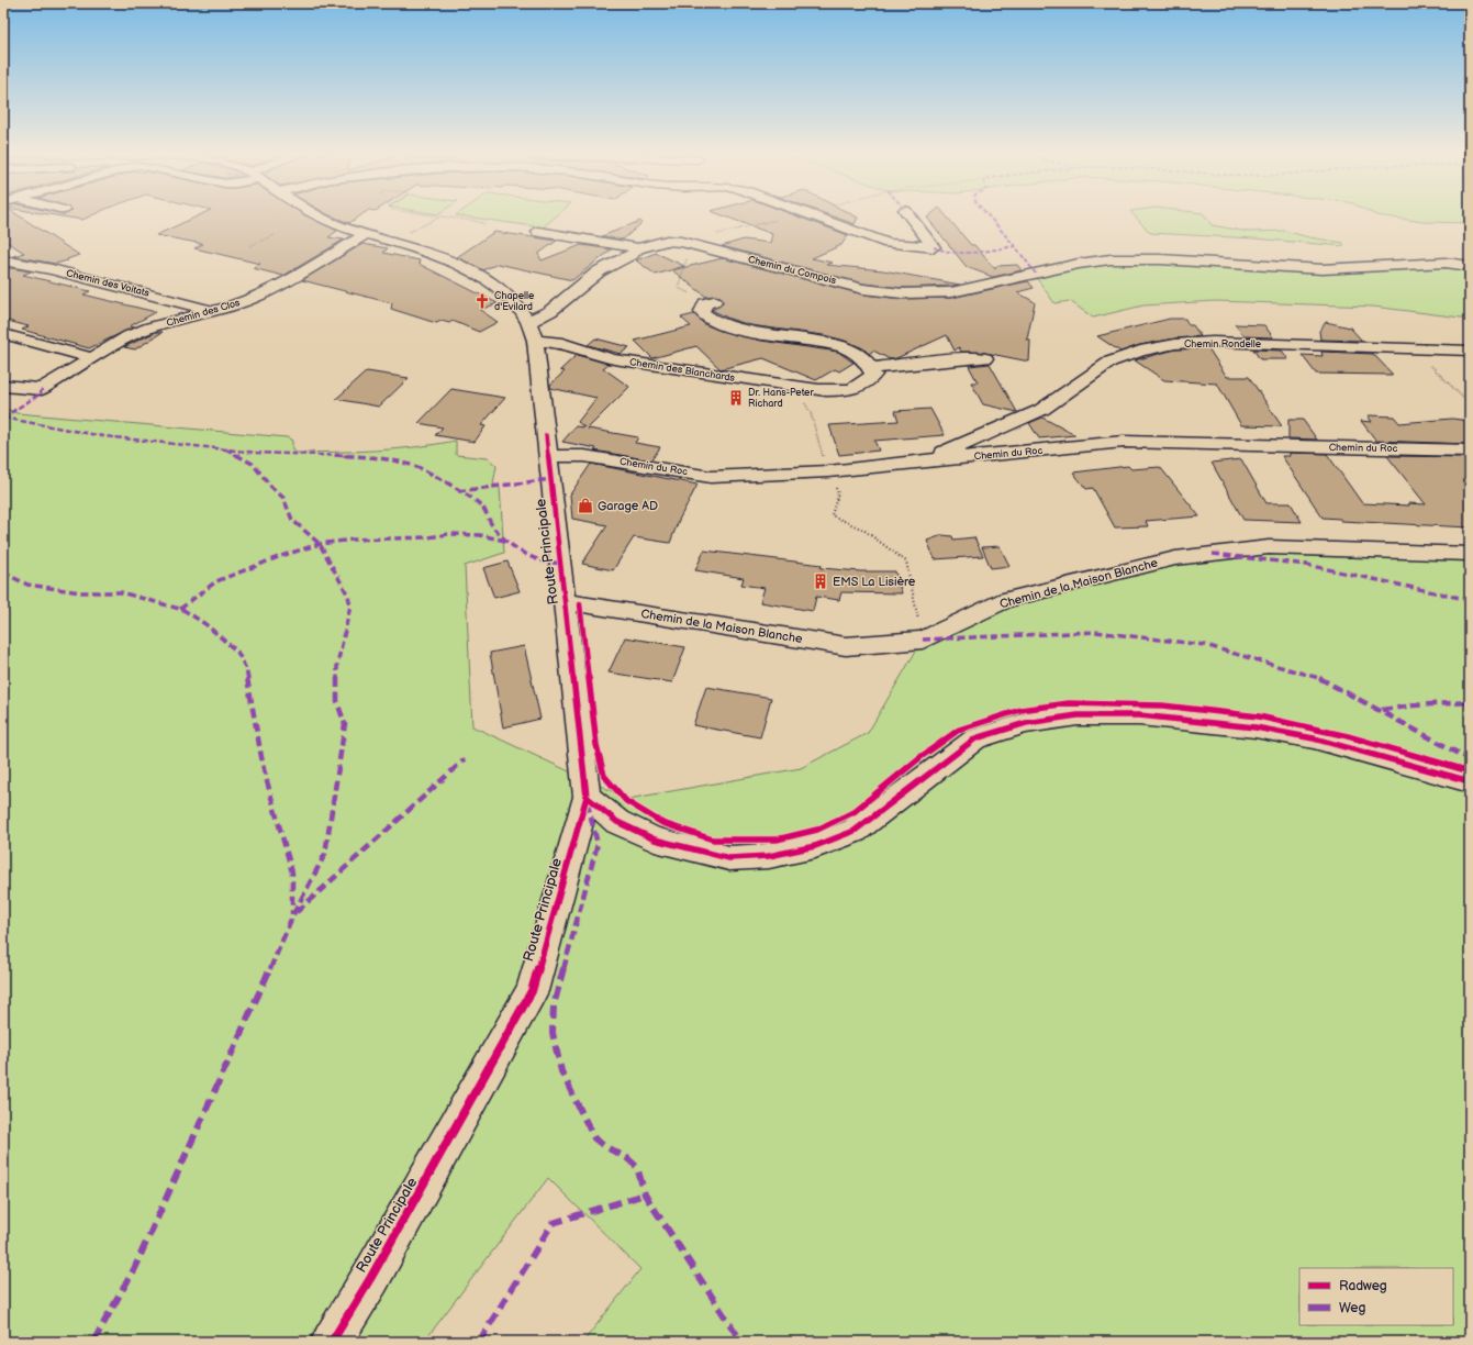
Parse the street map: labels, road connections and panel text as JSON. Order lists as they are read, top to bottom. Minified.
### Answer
{"streets":{"street":["Chemin du Compois","Chemin des Voitats","Chemin des Clos","Chemin Rondelle","Chemin des Blanchards","Chemin du Roc","Route Principale","Chemin de la Maison Blanche"]},"crossings":[["Chemin du Compois","Route Principale"],["Chemin des Voitats","Chemin des Clos"],["Chemin des Clos","Route Principale"],["Chemin Rondelle","Chemin du Roc"],["Chemin des Blanchards","Route Principale"],["Chemin du Roc","Route Principale"],["Route Principale","Chemin de la Maison Blanche"]],"places":{"church":["Chapelle d'Evilard"],"building":["Dr. Hans-Peter Richard","EMS La Lisière"],"shop":["Garage AD"]},"legend":["Radweg","Weg"]}
